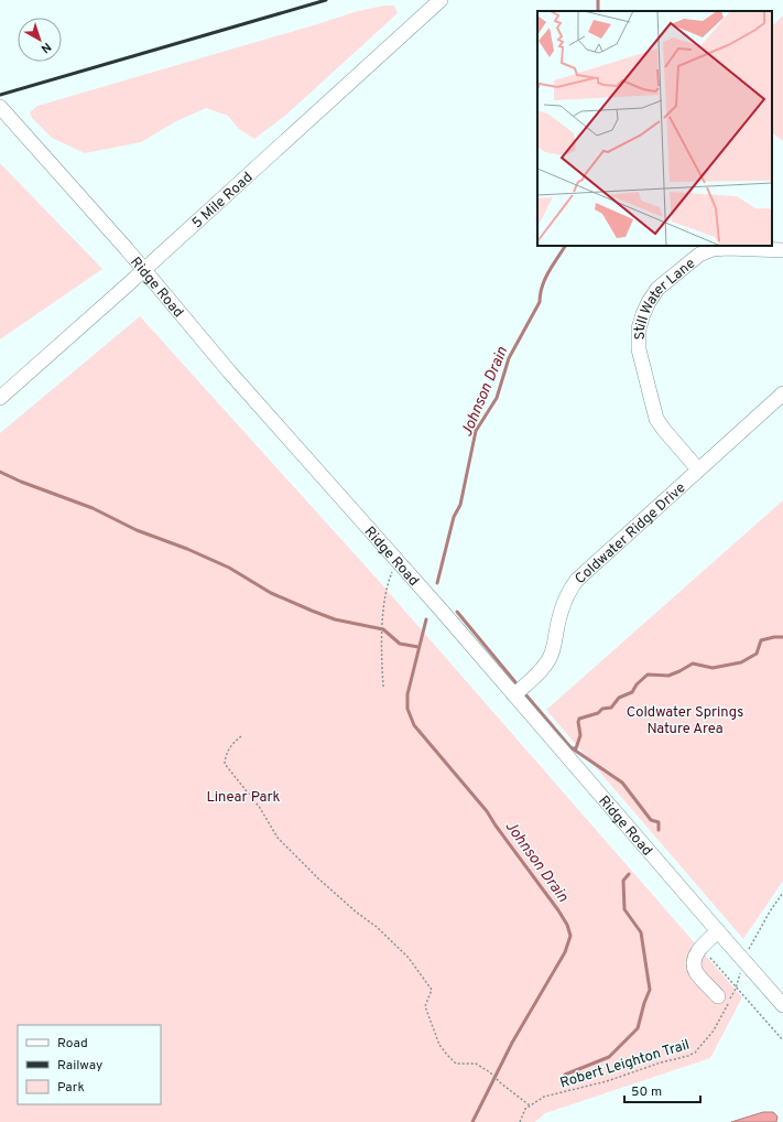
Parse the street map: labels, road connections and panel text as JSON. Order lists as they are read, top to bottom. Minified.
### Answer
{"streets":{"street":["5 Mile Road","Ridge Road","Still Water Lane","Coldwater Ridge Drive"],"path":["Robert Leighton Trail"]},"crossings":[["5 Mile Road","Ridge Road"],["Ridge Road","Coldwater Ridge Drive"],["Ridge Road","Robert Leighton Trail"],["Still Water Lane","Coldwater Ridge Drive"]],"water":["Johnson Drain"],"parks":["Coldwater Springs Nature Area","Linear Park"],"legend":["Road","Railway","Park"],"scale_bar":"50 m","north":"bottom right"}
